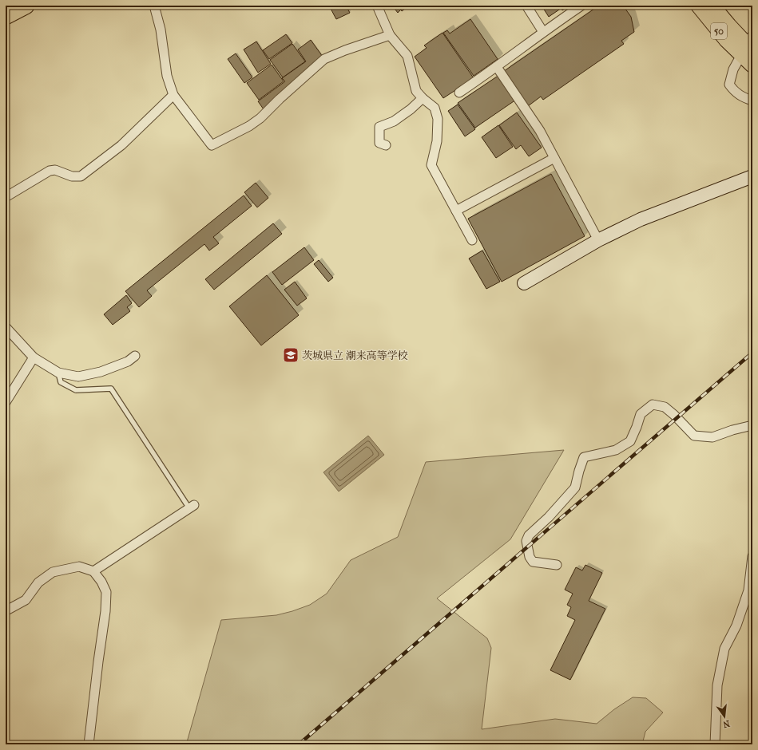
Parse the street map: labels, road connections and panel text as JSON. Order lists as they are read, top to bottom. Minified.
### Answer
{"streets":{"main road":["50"]},"places":{"school or university":["茨城県立 潮来高等学校"]},"north":"bottom"}
